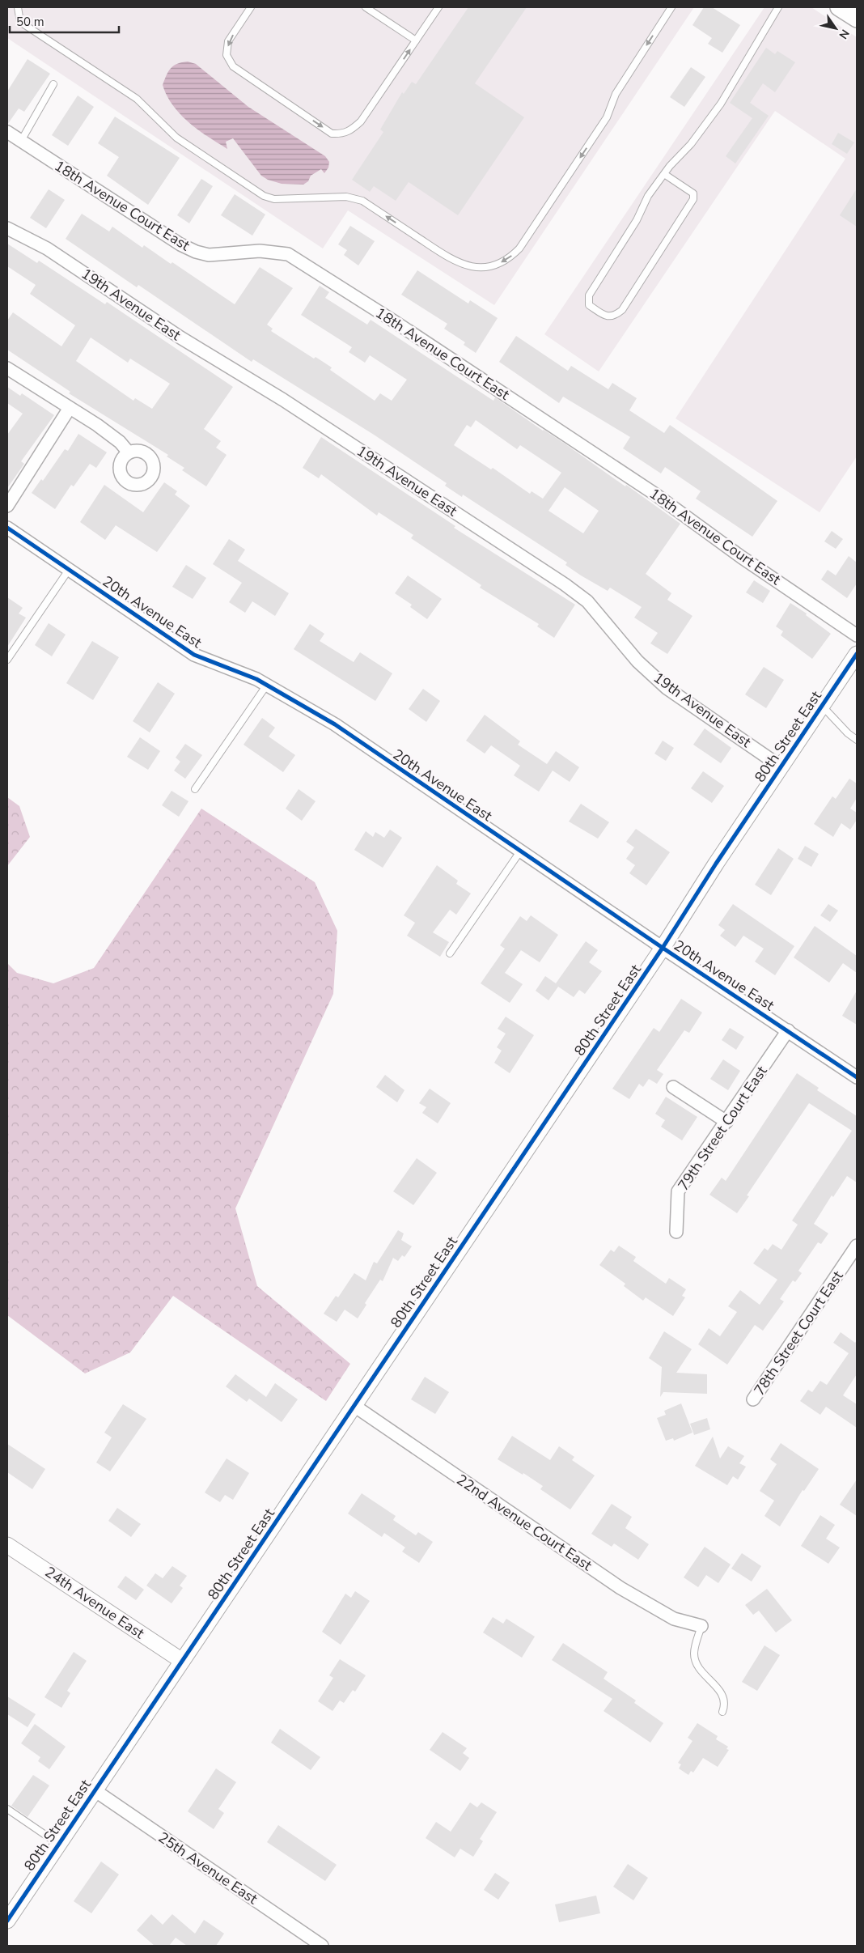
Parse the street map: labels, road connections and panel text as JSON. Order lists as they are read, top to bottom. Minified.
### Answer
{"streets":{"street":["18th Avenue Court East","19th Avenue East","20th Avenue East","80th Street East","79th Street Court East","78th Street Court East","22nd Avenue Court East","24th Avenue East","25th Avenue East"]},"crossings":[["19th Avenue East","80th Street East"],["20th Avenue East","80th Street East"],["20th Avenue East","79th Street Court East"],["80th Street East","22nd Avenue Court East"],["80th Street East","24th Avenue East"],["80th Street East","25th Avenue East"]],"scale_bar":"50 m","north":"bottom right"}
